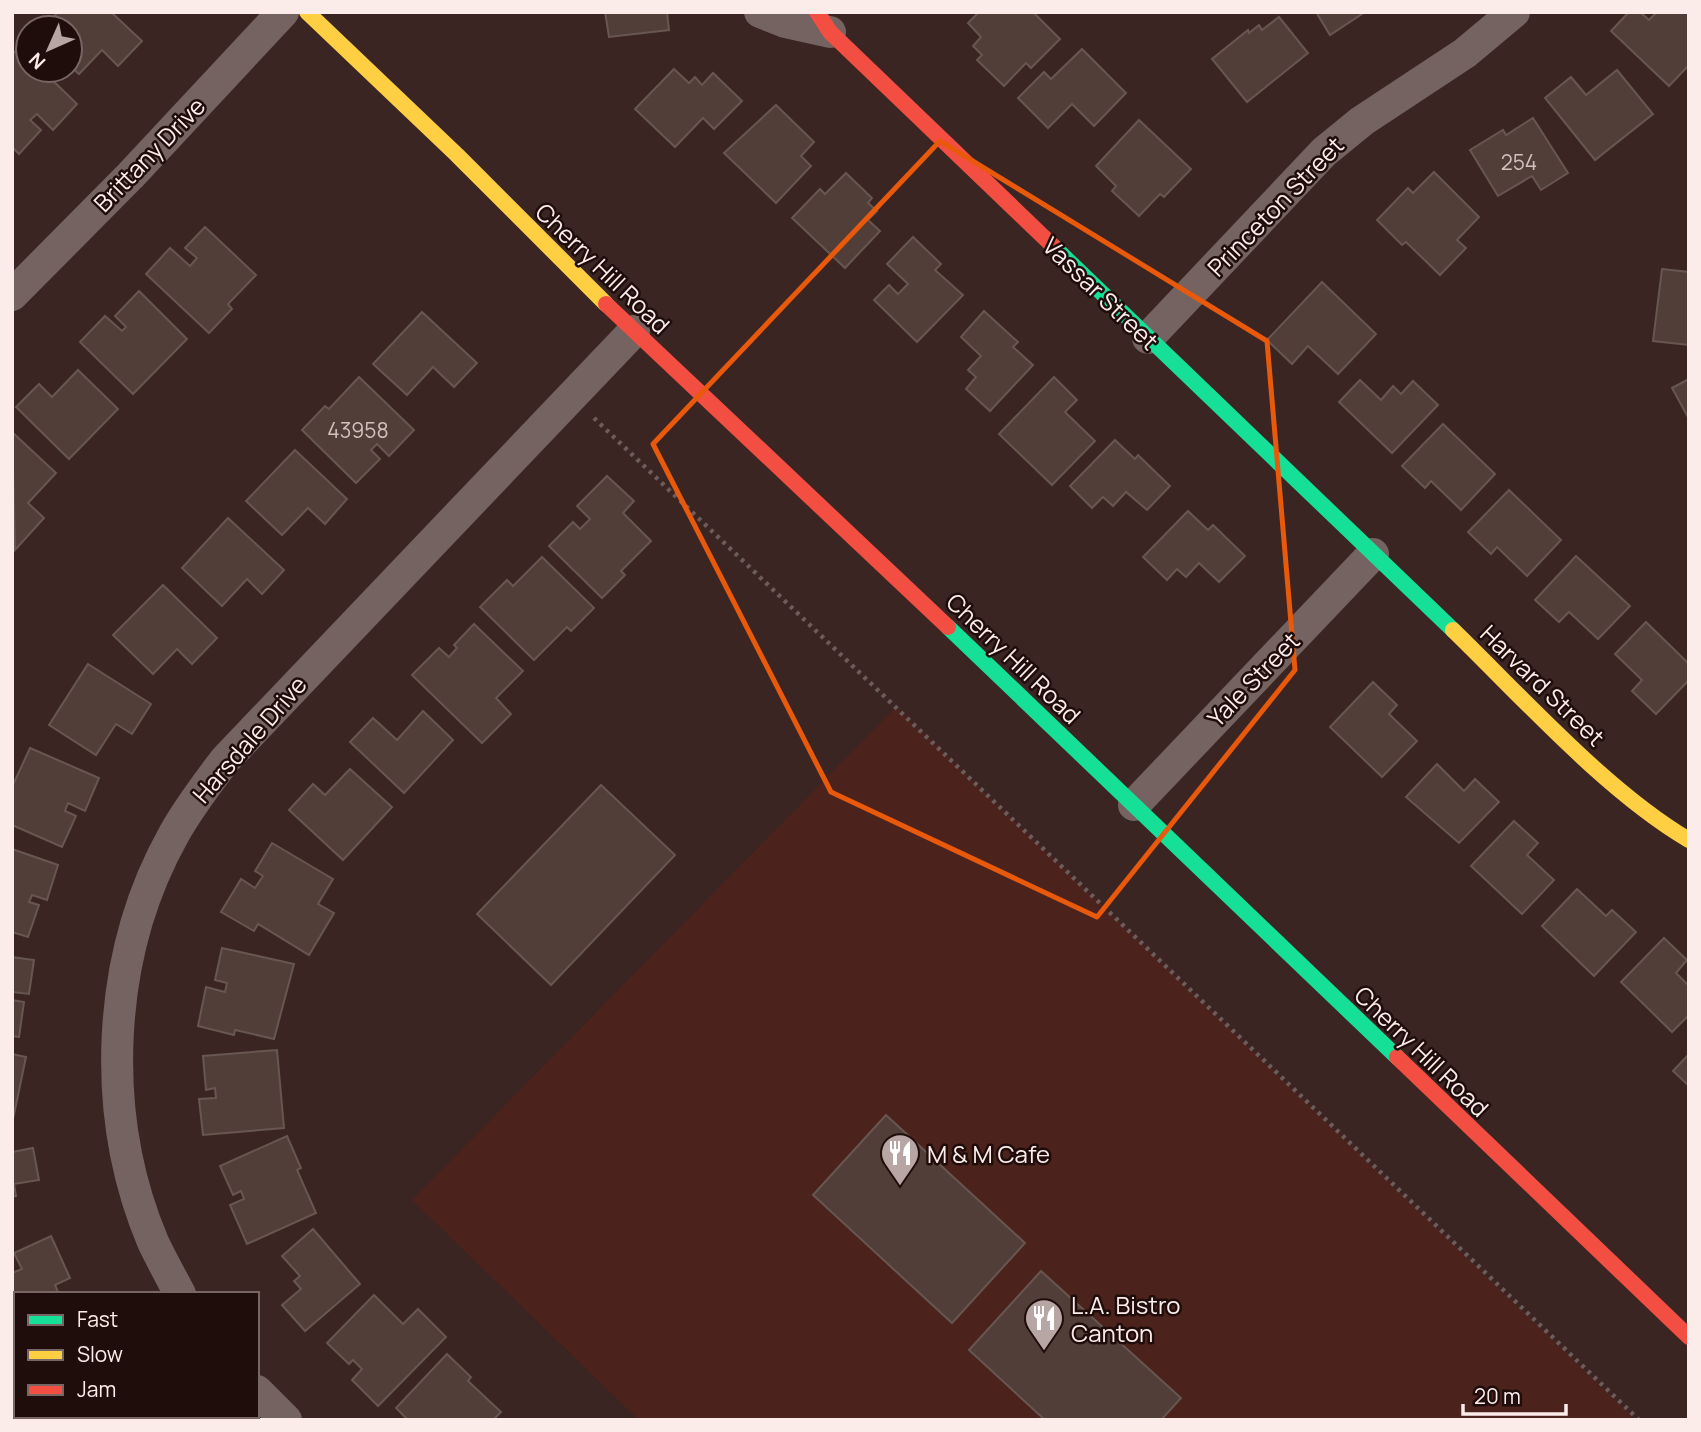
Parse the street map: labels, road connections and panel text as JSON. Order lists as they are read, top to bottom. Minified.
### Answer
{"streets":{"main road":["Cherry Hill Road","Vassar Street","Harvard Street"],"street":["Brittany Drive","Princeton Street","Yale Street","Harsdale Drive"]},"crossings":[["Princeton Street","Vassar Street"],["Cherry Hill Road","Yale Street"],["Cherry Hill Road","Harsdale Drive"],["Vassar Street","Yale Street"],["Vassar Street","Harvard Street"],["Yale Street","Harvard Street"]],"places":{"restaurant":["M & M Cafe","L.A. Bistro Canton"]},"house_numbers":["254","43958"],"legend":["Fast","Slow","Jam"],"scale_bar":"20 m","north":"bottom left"}
